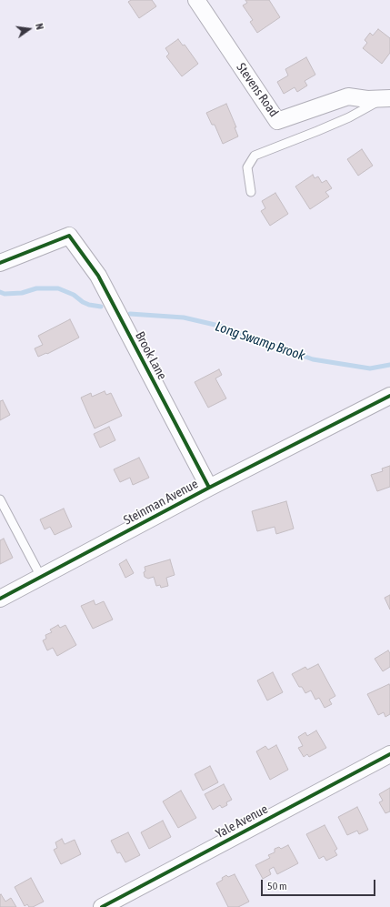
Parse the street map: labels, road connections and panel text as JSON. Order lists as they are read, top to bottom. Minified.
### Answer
{"streets":{"street":["Stevens Road","Brook Lane","Steinman Avenue","Yale Avenue"]},"crossings":[["Brook Lane","Steinman Avenue"]],"water":["Long Swamp Brook"],"scale_bar":"50 m","north":"right"}
